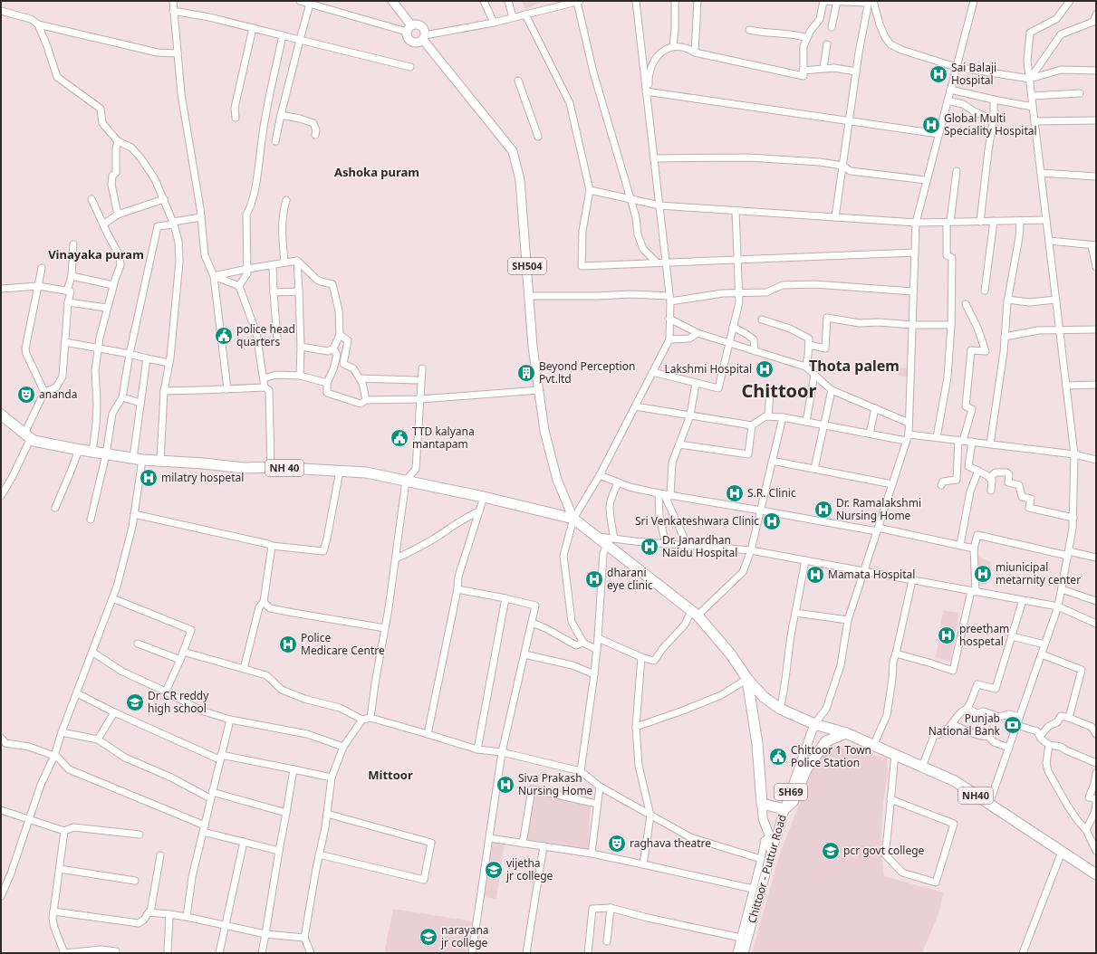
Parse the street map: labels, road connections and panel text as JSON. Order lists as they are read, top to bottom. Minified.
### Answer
{"streets":{"highway":["NH 40","NH40"],"main road":["SH504","SH69","Chittoor - Puttur Road"]},"crossings":[["SH504","NH 40"],["SH504","NH40"],["NH 40","NH40"],["NH40","Chittoor - Puttur Road"]],"districts":["Ashoka puram","Vinayaka puram","Thota palem","Chittoor","Mittoor"],"places":{"hospital":["Sai Balaji Hospital","Global Multi Speciality Hospital","Lakshmi Hospital","milatry hospetal","S.R. Clinic","Dr. Ramalakshmi Nursing Home","Sri Venkateshwara Clinic","Dr. Janardhan Naidu Hospital","miunicipal metarnity center","Mamata Hospital","dharani eye clinic","preetham hospetal","Police Medicare Centre","Siva Prakash Nursing Home"],"public building":["police head quarters","TTD kalyana mantapam","Chittoor 1 Town Police Station"],"building":["Beyond Perception Pvt.ltd"],"theatre":["ananda","raghava theatre"],"school or university":["Dr CR reddy high school","pcr govt college","vijetha jr college","narayana jr college"],"bank":["Punjab National Bank"]}}
